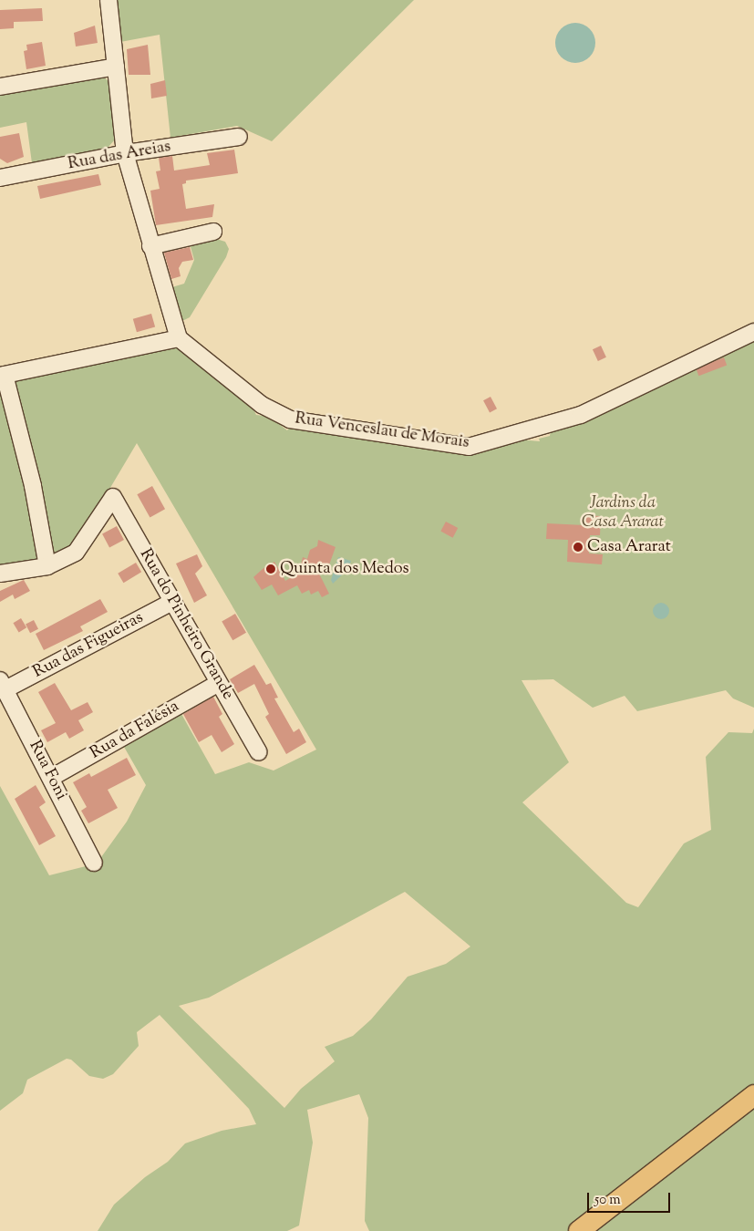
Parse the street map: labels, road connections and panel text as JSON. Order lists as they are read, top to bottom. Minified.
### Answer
{"streets":{"street":["Rua das Areias","Rua Venceslau de Morais","Rua do Pinheiro Grande","Rua das Figueiras","Rua da Falésia","Rua Foni"]},"crossings":[["Rua do Pinheiro Grande","Rua das Figueiras"],["Rua do Pinheiro Grande","Rua da Falésia"],["Rua das Figueiras","Rua Foni"],["Rua da Falésia","Rua Foni"]],"parks":["Jardins da Casa Ararat"],"places":["Casa Ararat","Quinta dos Medos"],"scale_bar":"50 m"}
